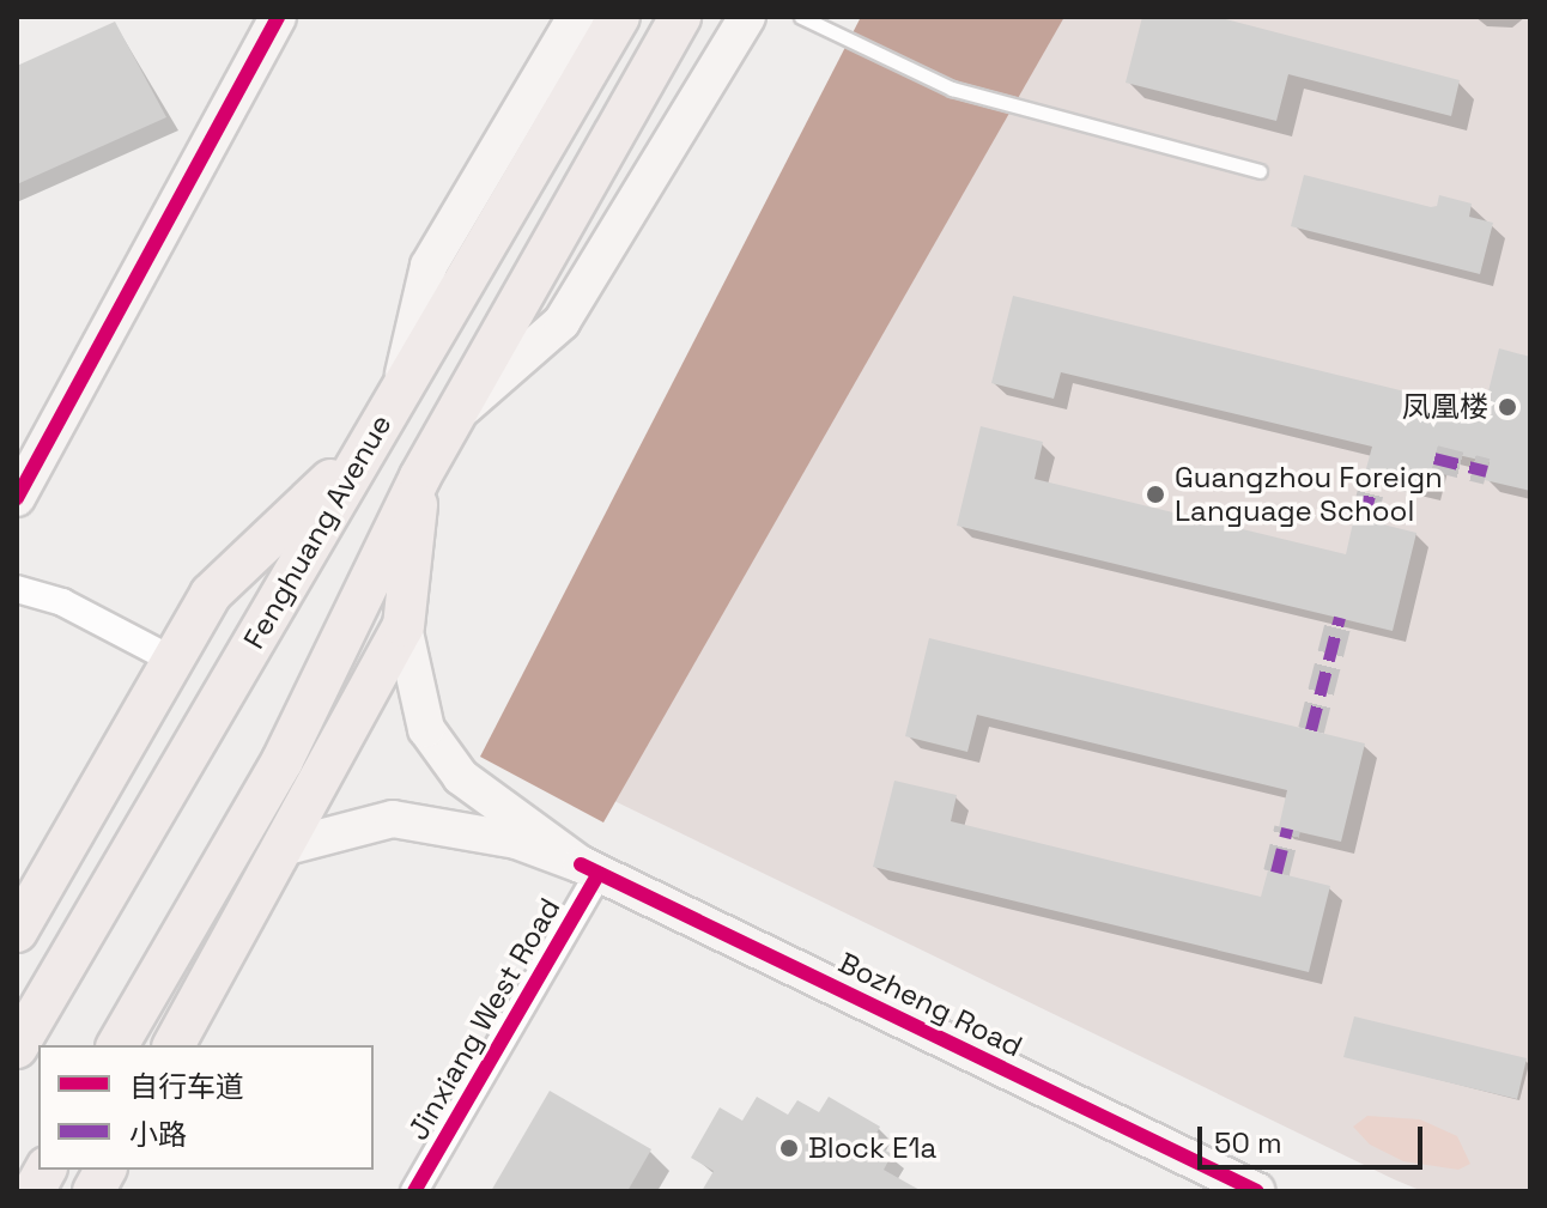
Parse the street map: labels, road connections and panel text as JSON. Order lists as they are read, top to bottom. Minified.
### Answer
{"streets":{"main road":["Fenghuang Avenue"],"street":["Bozheng Road","Jinxiang West Road"]},"crossings":[["Bozheng Road","Jinxiang West Road"]],"places":["凤凰楼","Guangzhou Foreign Language School","Block E1a"],"legend":["自行车道","小路"],"scale_bar":"50 m"}
